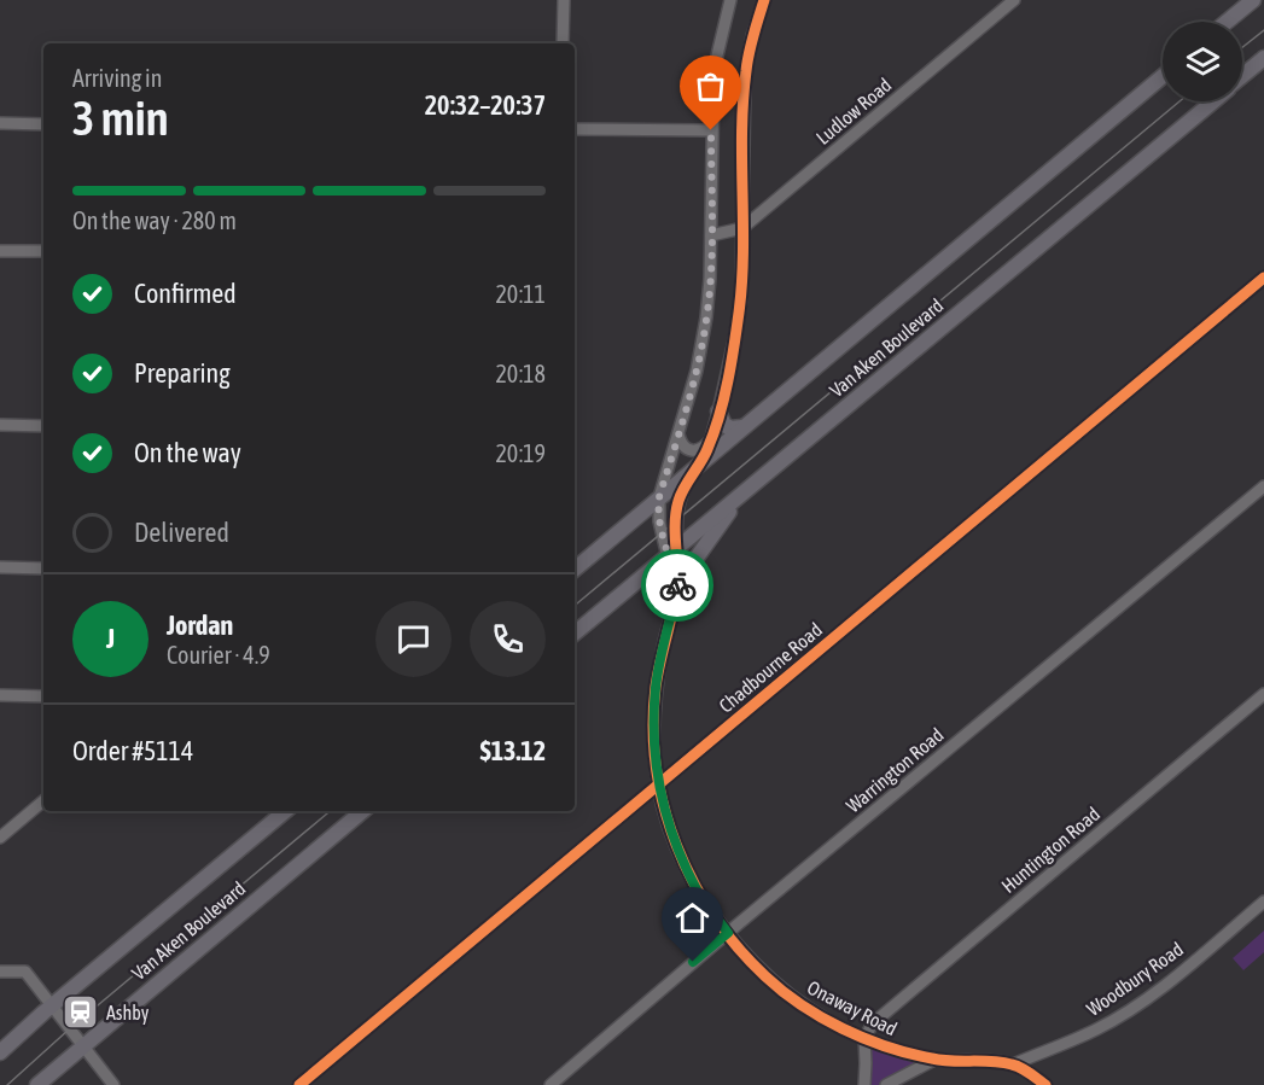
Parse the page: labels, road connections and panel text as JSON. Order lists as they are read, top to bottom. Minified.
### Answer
{"streets":{"main road":["Van Aken Boulevard"],"street":["Ludlow Road","Chadbourne Road","Warrington Road","Huntington Road","Woodbury Road","Onaway Road"]},"crossings":[["Chadbourne Road","Onaway Road"],["Warrington Road","Onaway Road"],["Huntington Road","Onaway Road"],["Woodbury Road","Onaway Road"]],"places":{"station":["Ashby"]},"page":{"heading":["3 min","Arriving in","20:32–20:37"],"panel":["Jordan","Courier · 4.9","Order #5114","$13.12"],"bar":"On the way · 280 m","list":[["Confirmed","20:11"],["Preparing","20:18"],["On the way","20:19"],"Delivered"],"round":"J"}}
